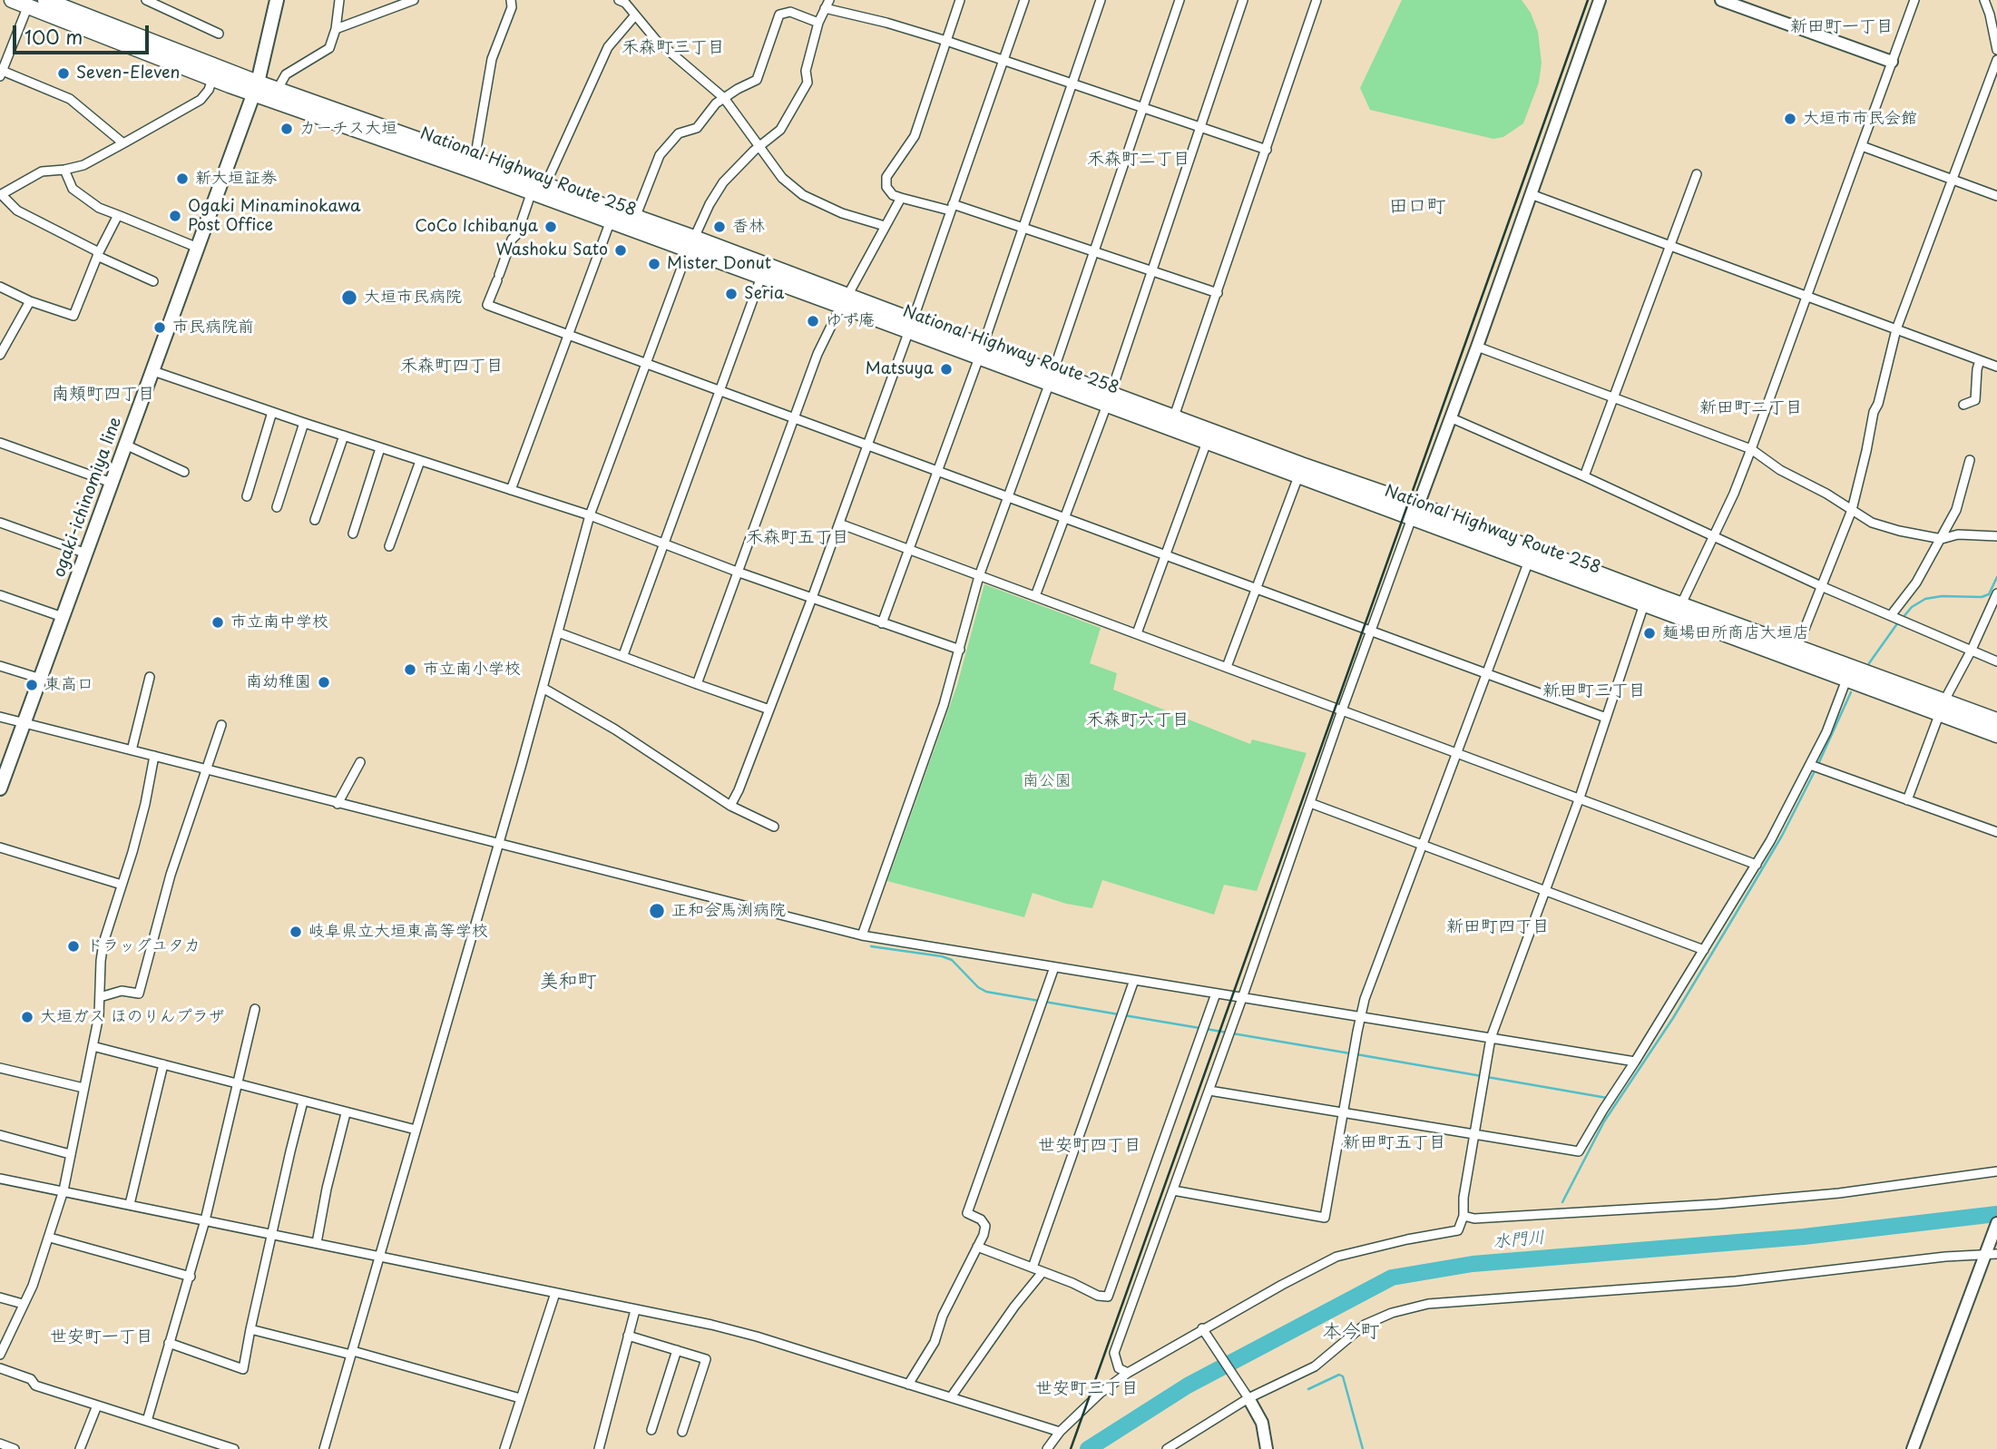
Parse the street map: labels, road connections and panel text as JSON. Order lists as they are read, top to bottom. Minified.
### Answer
{"streets":{"highway":["National Highway Route 258"],"main road":["ogaki-ichinomiya line"]},"crossings":[["National Highway Route 258","ogaki-ichinomiya line"]],"districts":["新田町一丁目","禾森町三丁目","禾森町二丁目","田口町","禾森町四丁目","南頬町四丁目","新田町二丁目","禾森町五丁目","新田町三丁目","禾森町六丁目","新田町四丁目","美和町","新田町五丁目","世安町四丁目","本今町","世安町一丁目","世安町三丁目"],"water":["水門川"],"parks":["南公園"],"places":["Seven-Eleven","大垣市市民会館","カーチス大垣","新大垣証券","Ogaki Minaminokawa Post Office","CoCo Ichibanya","香林","Washoku Sato","Mister Donut","Seria","大垣市民病院","ゆず庵","市民病院前","Matsuya","市立南中学校","麺場田所商店大垣店","市立南小学校","南幼稚園","東高口","正和会馬渕病院","岐阜県立大垣東高等学校","ドラッグユタカ","大垣ガス ほのりんプラザ"],"scale_bar":"100 m"}
